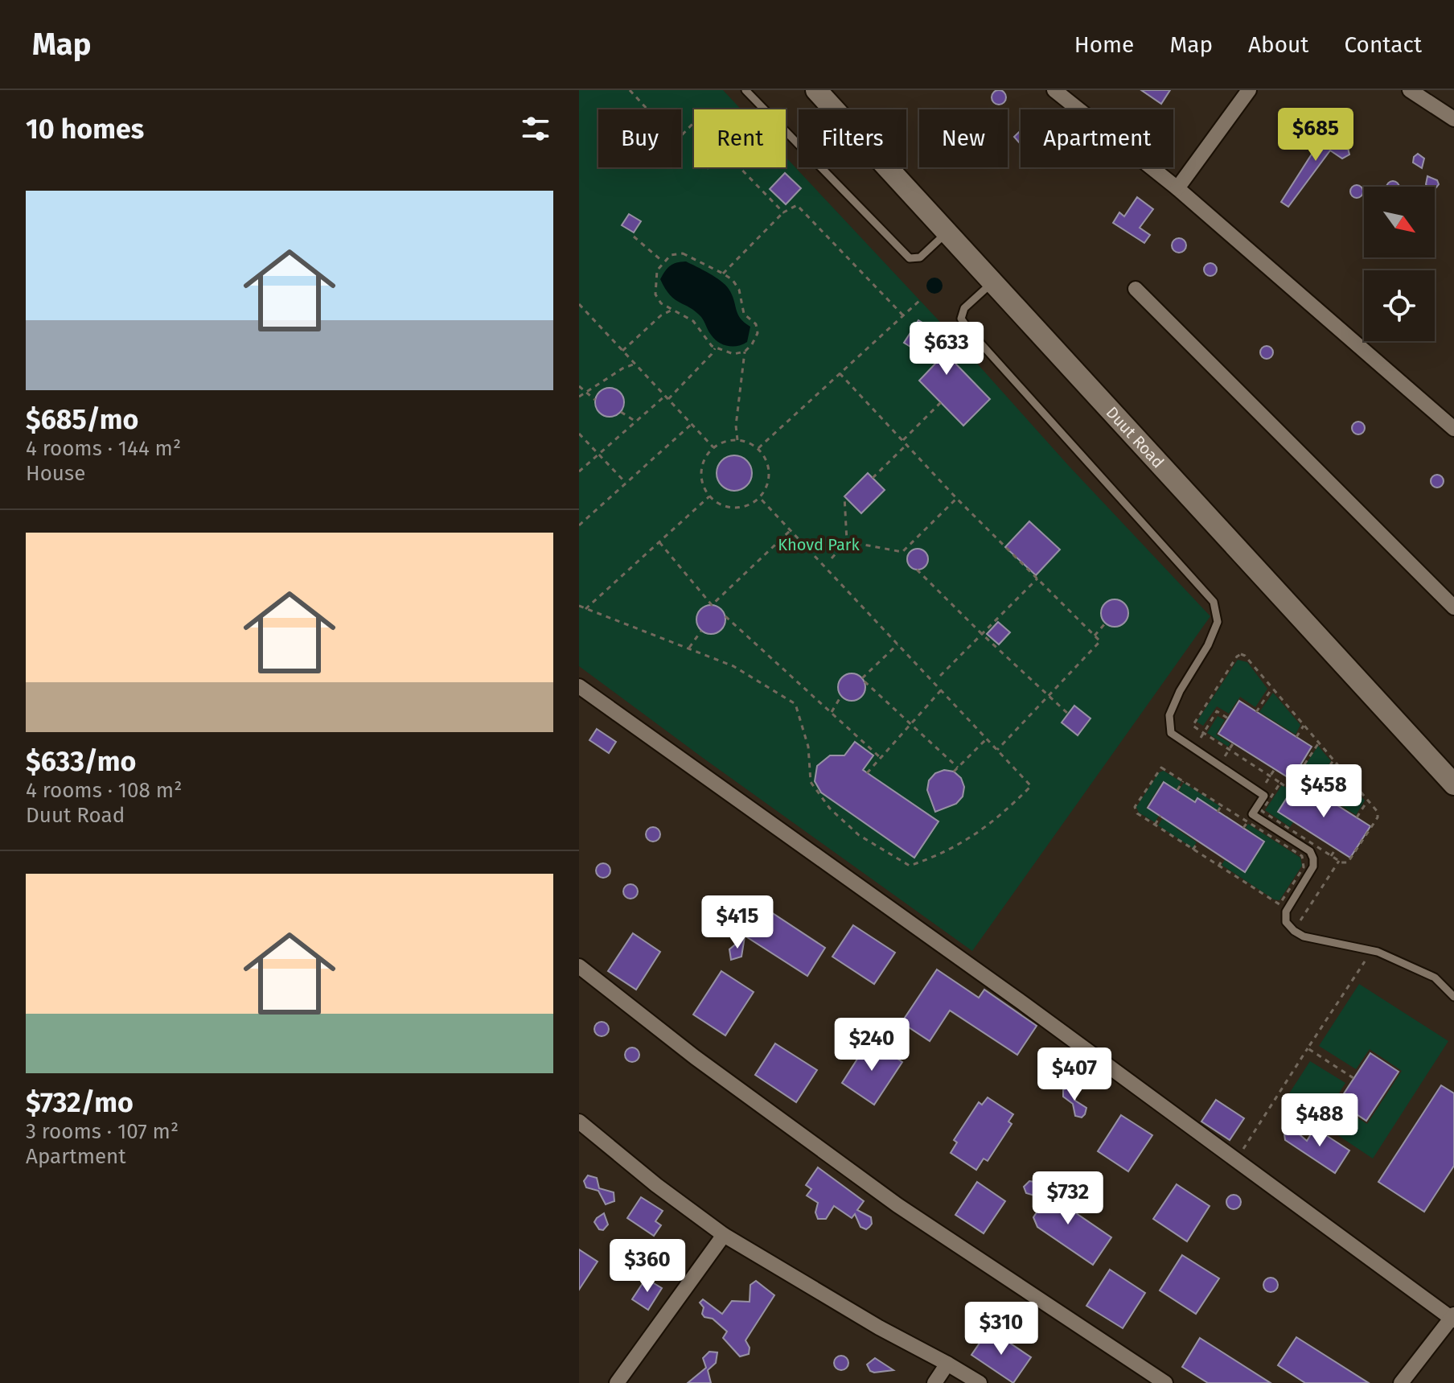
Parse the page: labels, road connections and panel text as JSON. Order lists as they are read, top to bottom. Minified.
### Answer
{"streets":{"main road":["Duut Road"]},"parks":["Khovd Park"],"north":"bottom right","page":{"header":"Map","nav":["Home","Map","About","Contact"],"heading":"10 homes","price":["$685","$633","$458","$415","$240","$407","$488","$732","$360","$310"],"chip":["Buy","Rent","Filters","New","Apartment"],"list":[{"name":"$685/mo","note":"4 rooms · 144 m² · House"},{"name":"$633/mo","note":"4 rooms · 108 m² · Duut Road"},{"name":"$732/mo","note":"3 rooms · 107 m² · Apartment"}]}}
